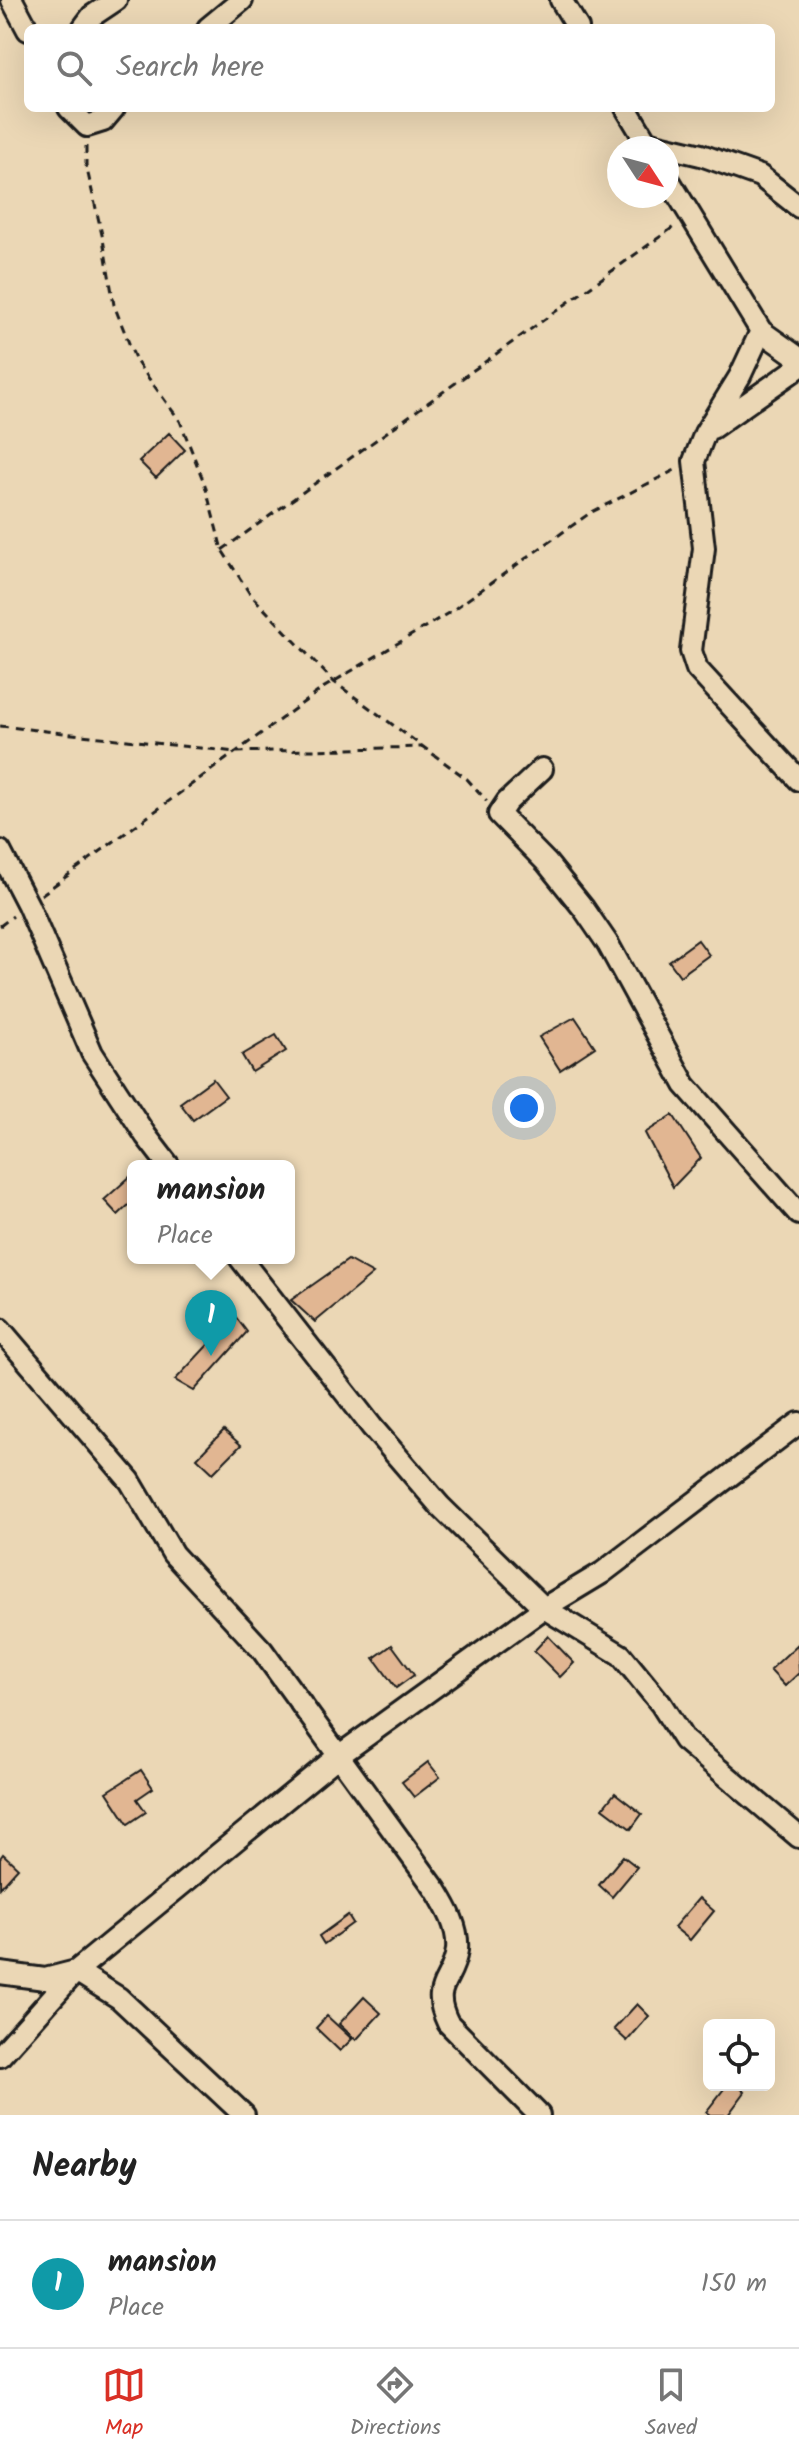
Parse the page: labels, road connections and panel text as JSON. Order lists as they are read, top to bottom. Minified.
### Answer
{"north":"bottom right","page":{"search":"Search here","popup":["mansion","Place"],"pins":"1","heading":"Nearby","list":[{"mark":"1","name":"mansion","note":"Place","value":"150 m"}],"nav":["Map","Directions","Saved"]}}
